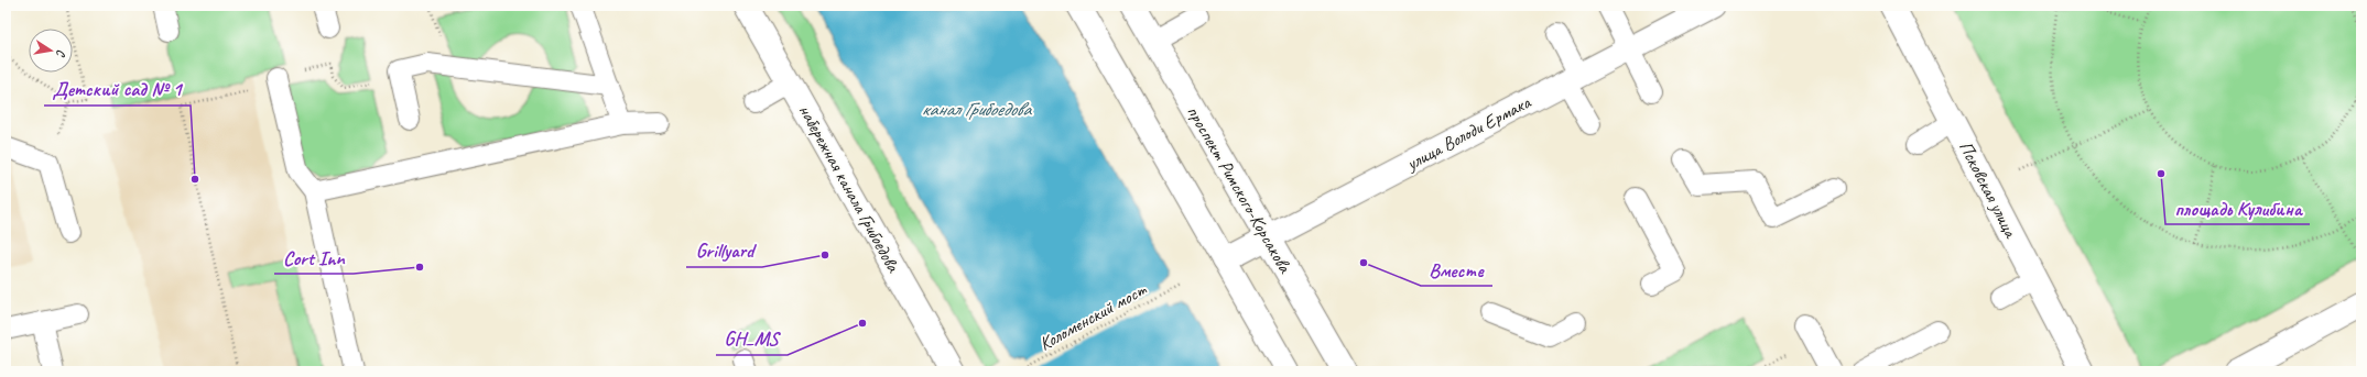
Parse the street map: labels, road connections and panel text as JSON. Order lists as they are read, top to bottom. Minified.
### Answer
{"streets":{"street":["улица Володи Ермака","набережная канала Грибоедова","проспект Римского-Корсакова","Псковская улица"],"path":["Коломенский мост"]},"crossings":[["улица Володи Ермака","проспект Римского-Корсакова"]],"water":["канал Грибоедова"],"places":["площадь Кулибина","Детский сад № 1","Grillyard","Вместе","Cort Inn","GH_MS"],"north":"right"}
